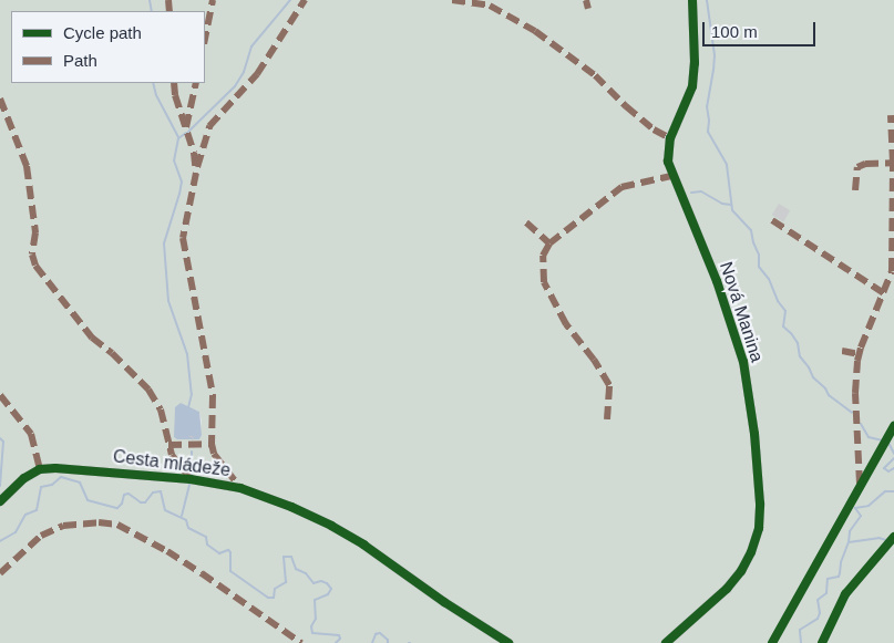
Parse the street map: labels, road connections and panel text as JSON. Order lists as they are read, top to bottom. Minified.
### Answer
{"streets":{"street":["Nová Manina","Cesta mládeže"]},"legend":["Cycle path","Path"],"scale_bar":"100 m"}
